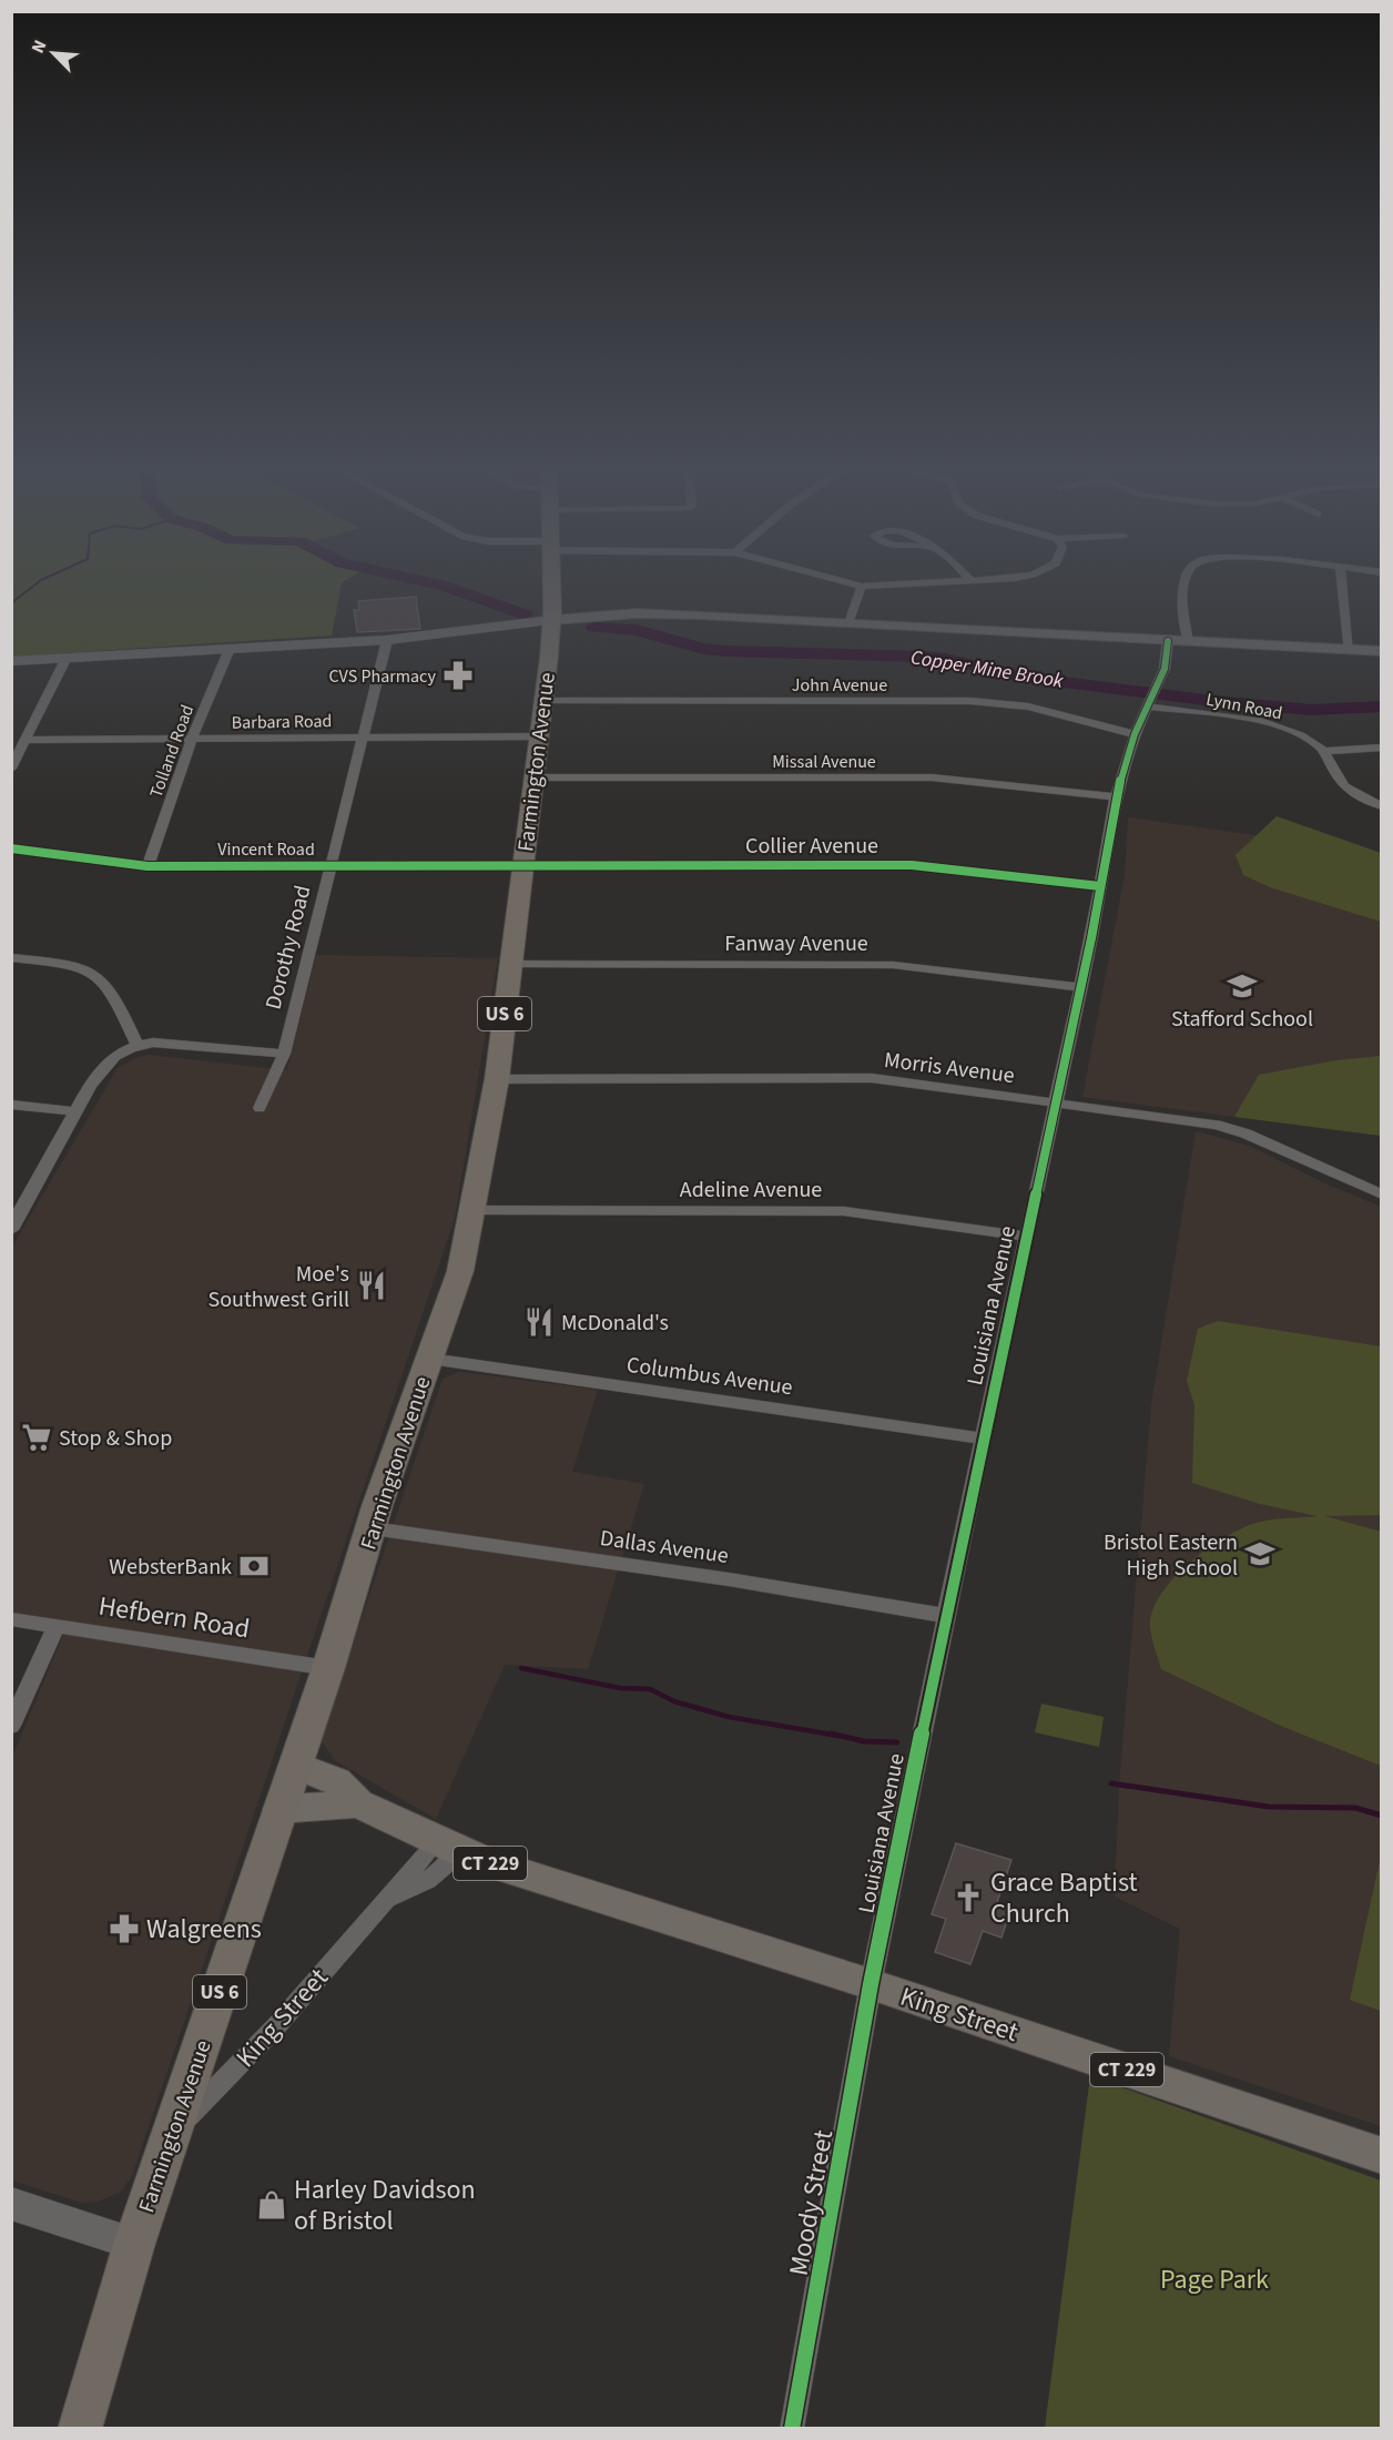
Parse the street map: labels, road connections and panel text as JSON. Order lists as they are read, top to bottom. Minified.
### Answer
{"streets":{"highway":["Farmington Avenue","US 6"],"main road":["CT 229","King Street"],"street":["John Avenue","Lynn Road","Barbara Road","Tolland Road","Missal Avenue","Collier Avenue","Vincent Road","Fanway Avenue","Dorothy Road","Morris Avenue","Adeline Avenue","Louisiana Avenue","Columbus Avenue","Dallas Avenue","Hefbern Road","Moody Street"]},"crossings":[["John Avenue","Farmington Avenue"],["John Avenue","Louisiana Avenue"],["Lynn Road","Louisiana Avenue"],["Barbara Road","Tolland Road"],["Barbara Road","Farmington Avenue"],["Barbara Road","Dorothy Road"],["Tolland Road","Vincent Road"],["Missal Avenue","Farmington Avenue"],["Missal Avenue","Louisiana Avenue"],["Farmington Avenue","Collier Avenue"],["Farmington Avenue","Vincent Road"],["Farmington Avenue","Fanway Avenue"],["Farmington Avenue","Morris Avenue"],["Farmington Avenue","Adeline Avenue"],["Farmington Avenue","Columbus Avenue"],["Farmington Avenue","Dallas Avenue"],["Farmington Avenue","Hefbern Road"],["Farmington Avenue","King Street"],["Collier Avenue","Vincent Road"],["Collier Avenue","Louisiana Avenue"],["Vincent Road","Dorothy Road"],["Fanway Avenue","Louisiana Avenue"],["Morris Avenue","Louisiana Avenue"],["Adeline Avenue","Louisiana Avenue"],["Louisiana Avenue","Columbus Avenue"],["Louisiana Avenue","Dallas Avenue"],["Louisiana Avenue","King Street"],["Louisiana Avenue","Moody Street"],["King Street","Moody Street"]],"water":["Copper Mine Brook"],"parks":["Page Park"],"places":{"pharmacy":["CVS Pharmacy","Walgreens"],"school or university":["Stafford School","Bristol Eastern High School"],"restaurant":["Moe's Southwest Grill","McDonald's"],"supermarket":["Stop & Shop"],"bank":["WebsterBank"],"church":["Grace Baptist Church"],"shop":["Harley Davidson of Bristol"]},"north":"top left"}
